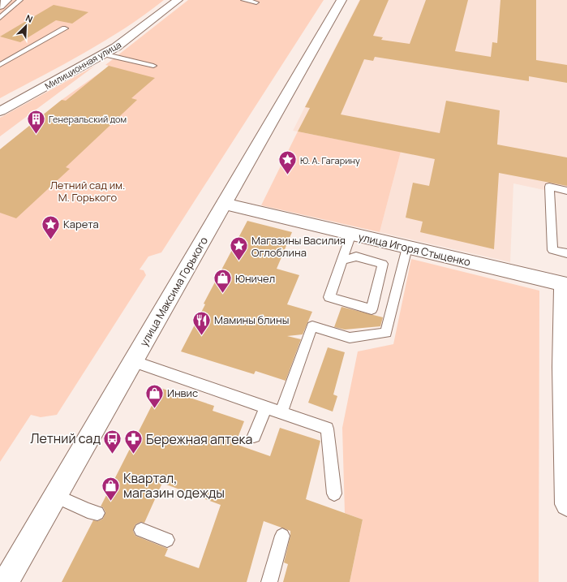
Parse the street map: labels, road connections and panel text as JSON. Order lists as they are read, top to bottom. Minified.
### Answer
{"streets":{"street":["Милиционная улица","улица Игоря Стыценко","улица Максима Горького"]},"crossings":[["улица Игоря Стыценко","улица Максима Горького"]],"parks":["Летний сад им. М. Горького"],"places":{"building":["Генеральский дом"],"place":["Ю. А. Гагарину","Карета","Магазины Василия Оглоблина"],"shop":["Юничел","Инвис","Квартал, магазин одежды"],"restaurant":["Мамины блины"],"bus stop":["Летний сад"],"pharmacy":["Бережная аптека"]},"north":"top right"}
